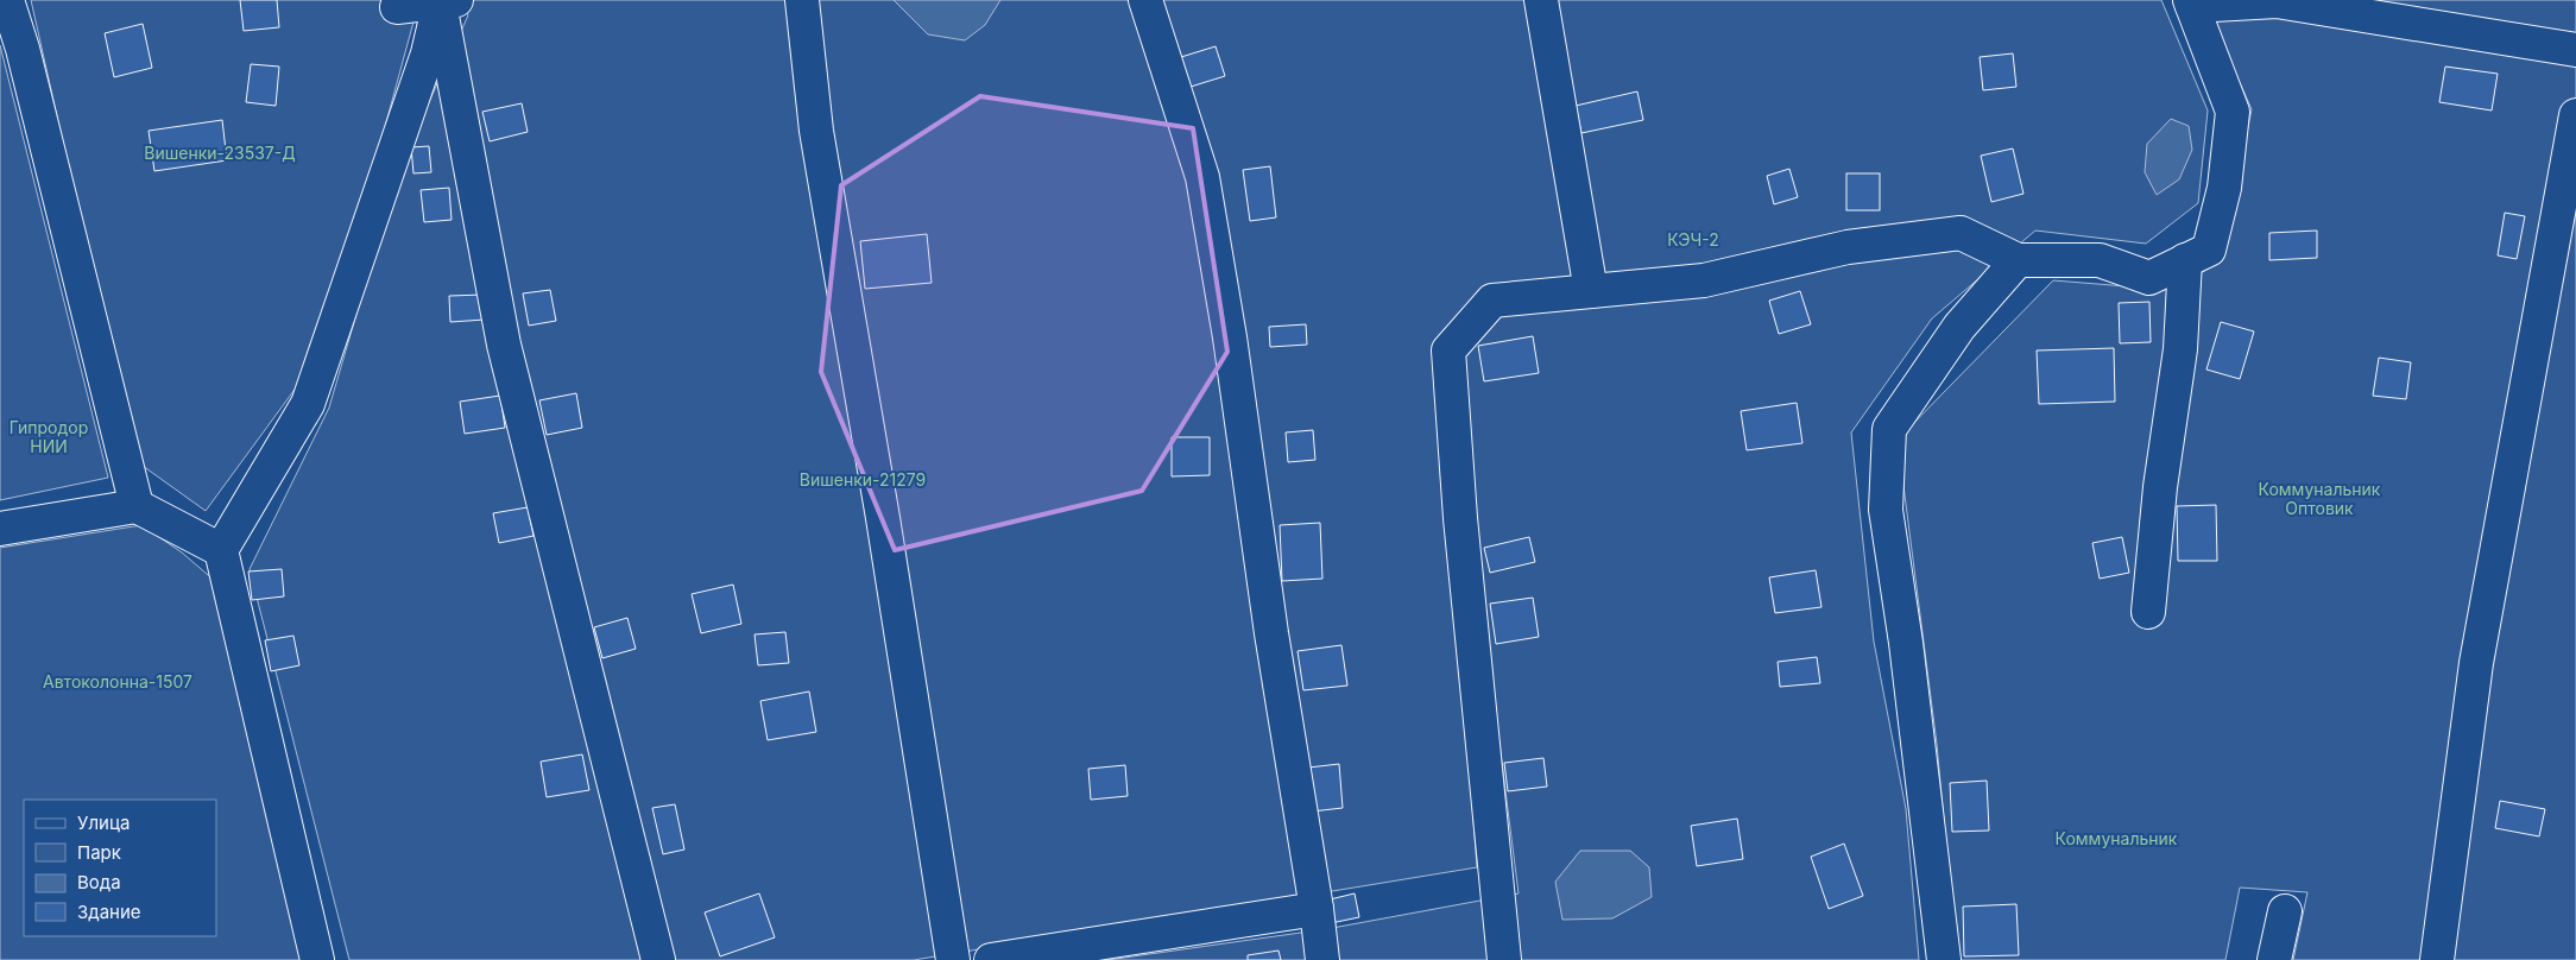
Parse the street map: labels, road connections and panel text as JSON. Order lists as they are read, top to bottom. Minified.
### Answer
{"parks":["Вишенки-23537-Д","КЭЧ-2","Гипродор НИИ","Вишенки-21279","Коммунальник Оптовик","Автоколонна-1507","Коммунальник"],"legend":["Улица","Парк","Вода","Здание"]}
